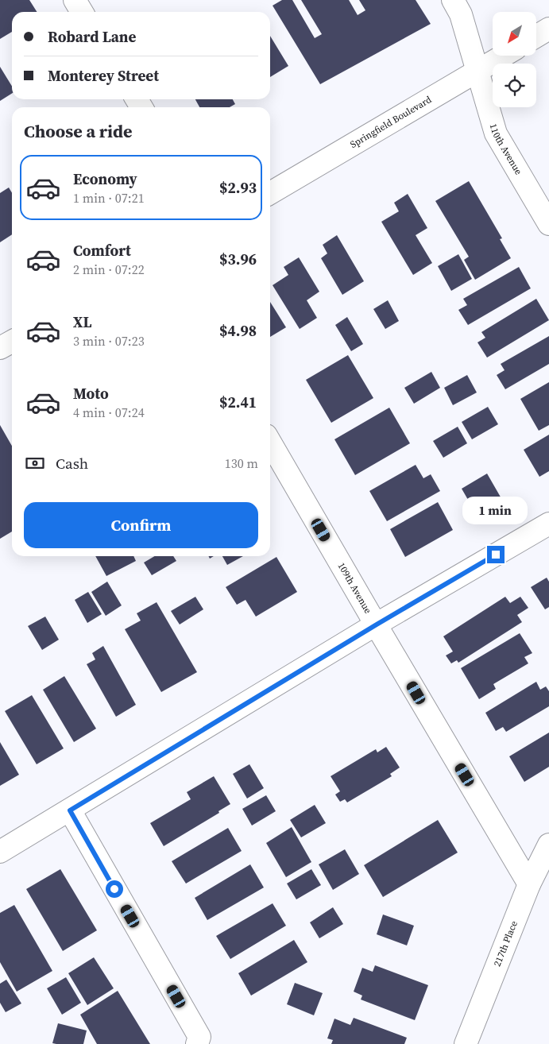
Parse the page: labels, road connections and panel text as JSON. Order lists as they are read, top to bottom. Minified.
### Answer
{"streets":{"street":["Springfield Boulevard","110th Avenue","109th Avenue","217th Place"]},"crossings":[["Springfield Boulevard","110th Avenue"],["109th Avenue","217th Place"]],"north":"bottom left","page":{"banner":["Robard Lane","Monterey Street"],"heading":"Choose a ride","list":[{"name":"Economy","note":"1 min · 07:21","value":"$2.93"},{"name":"Comfort","note":"2 min · 07:22","value":"$3.96"},{"name":"XL","note":"3 min · 07:23","value":"$4.98"},{"name":"Moto","note":"4 min · 07:24","value":"$2.41"}],"pay":["Cash","130 m"],"buttons":"Confirm","bubble":"1 min"}}
